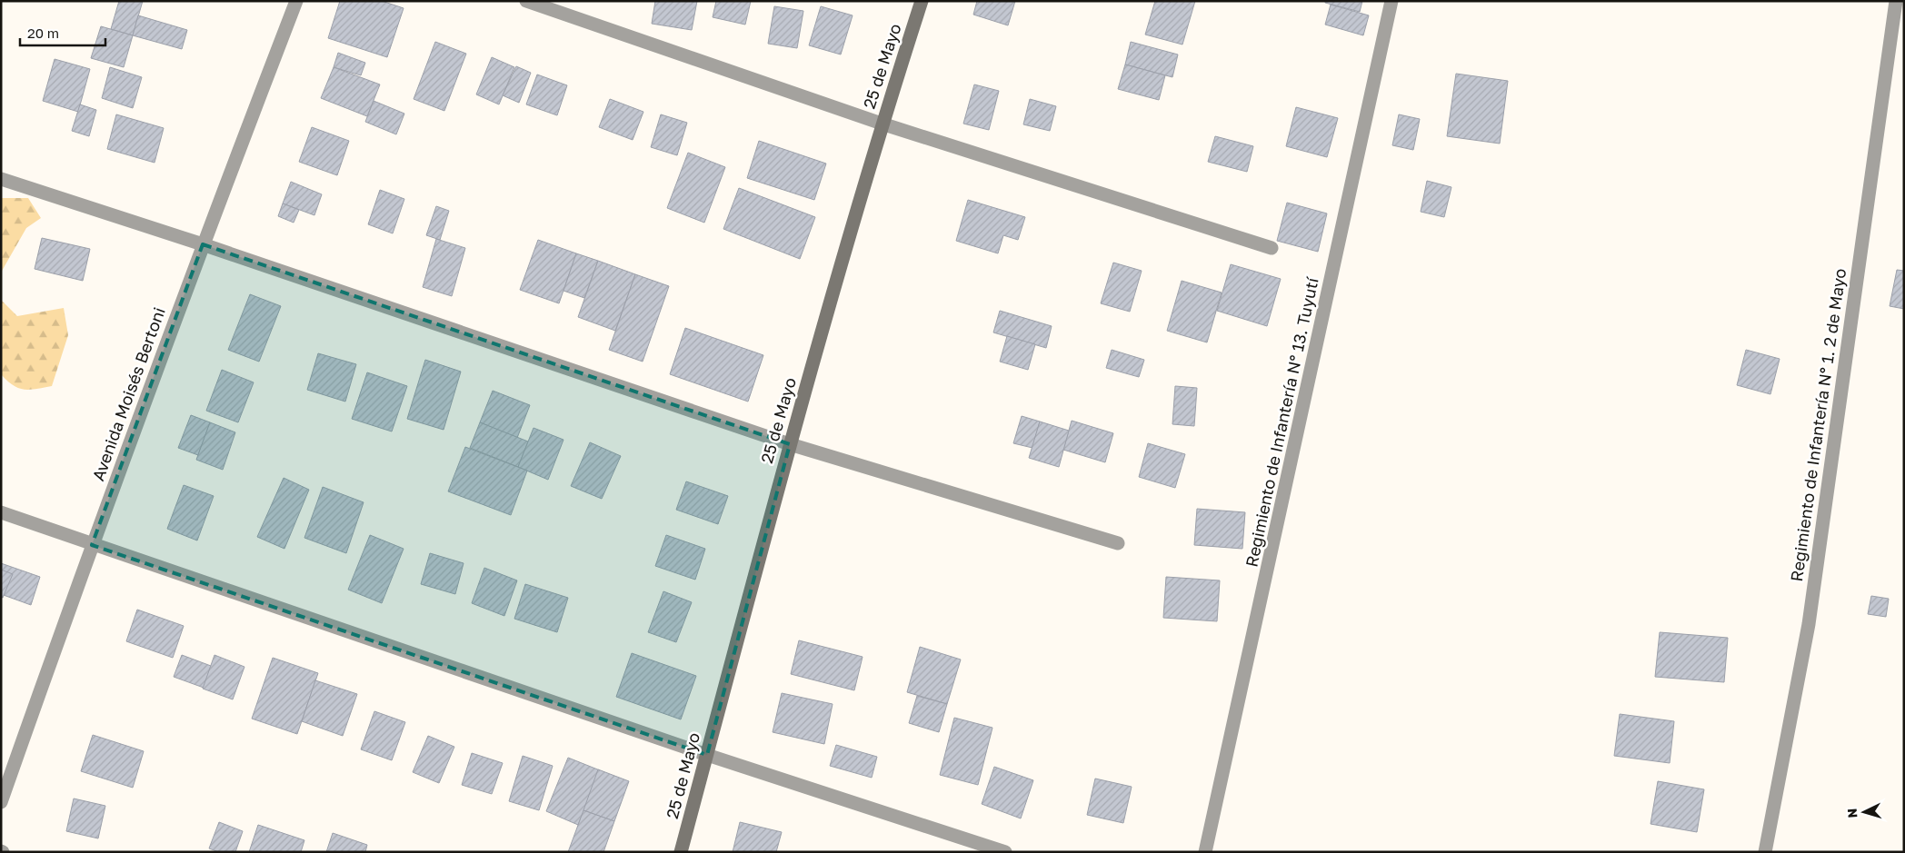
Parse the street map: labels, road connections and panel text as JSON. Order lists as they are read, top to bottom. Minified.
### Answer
{"streets":{"street":["25 de Mayo","Avenida Moisés Bertoni","Regimiento de Infantería N° 13. Tuyutí","Regimiento de Infantería N° 1. 2 de Mayo"]},"scale_bar":"20 m","north":"left"}
